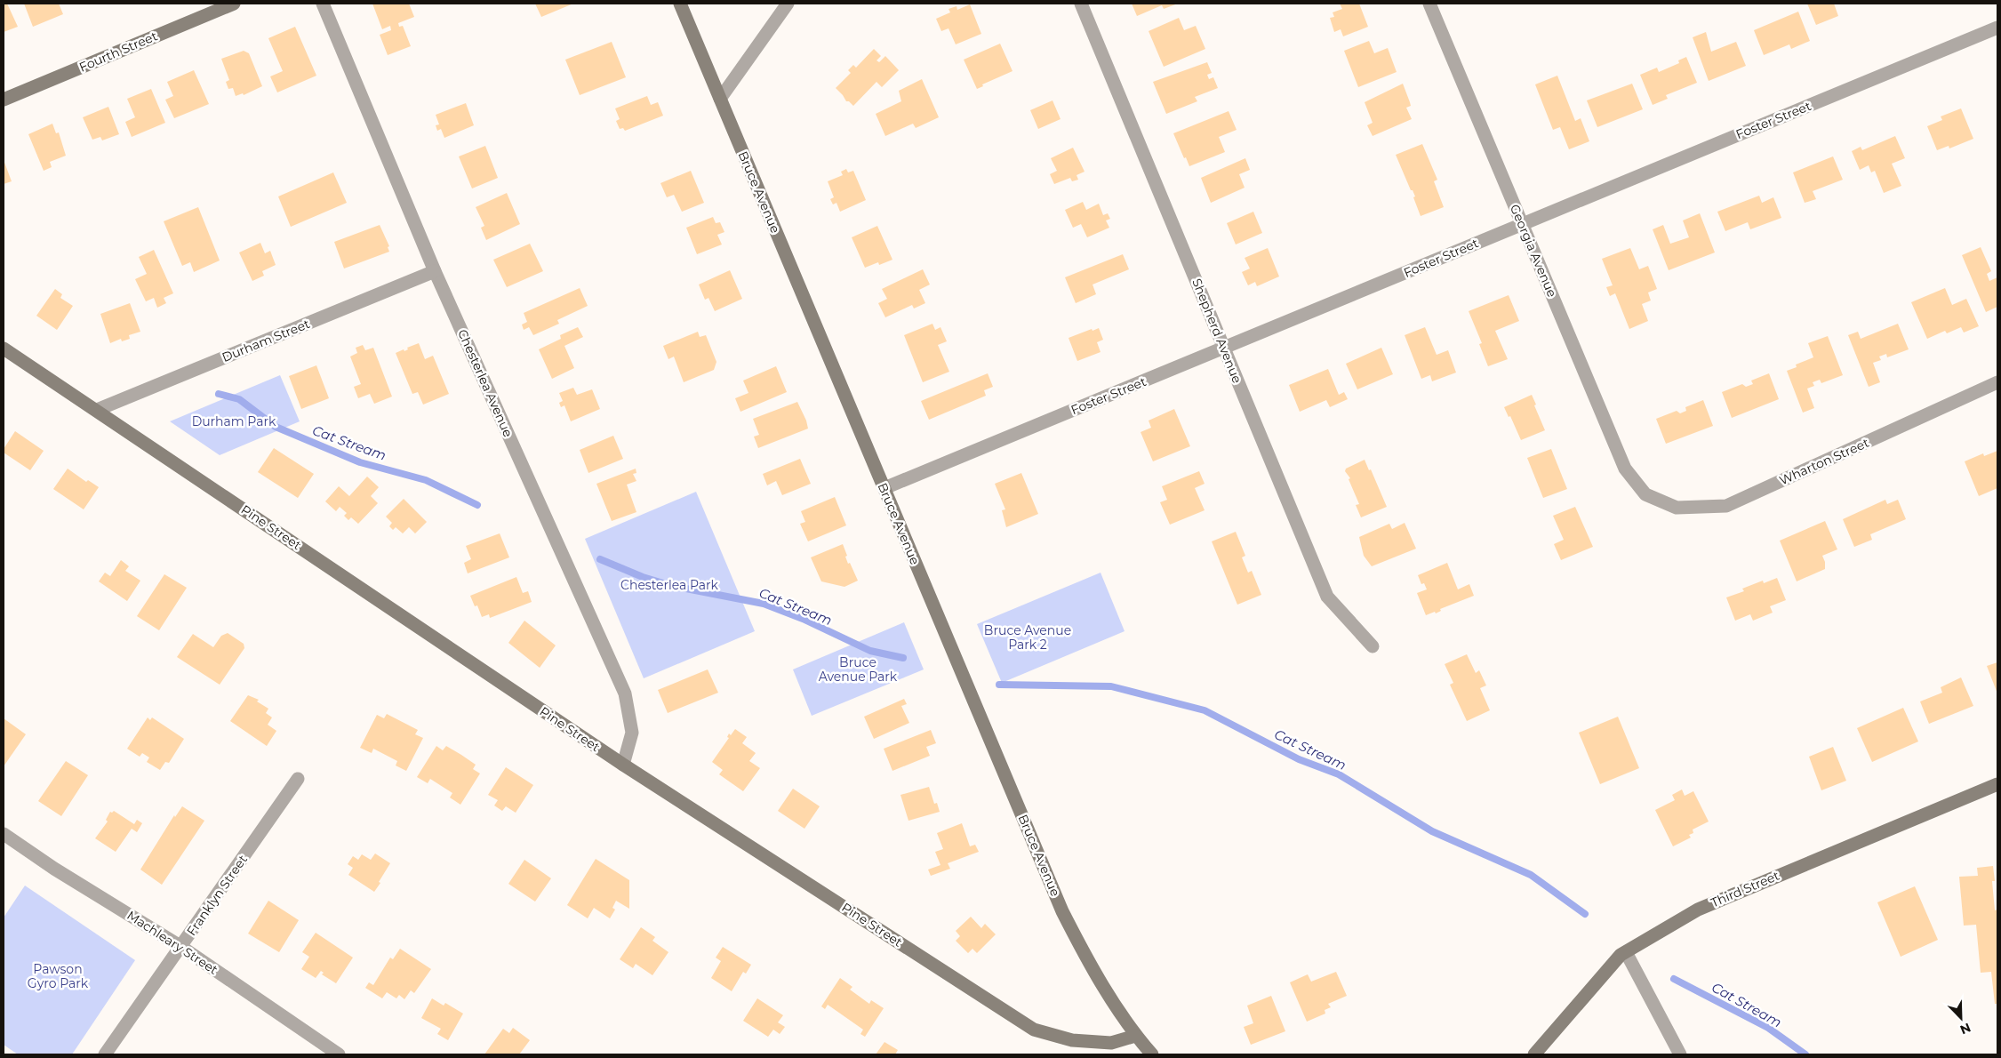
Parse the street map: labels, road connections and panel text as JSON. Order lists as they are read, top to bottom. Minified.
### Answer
{"streets":{"street":["Fourth Street","Foster Street","Bruce Avenue","Georgia Avenue","Shepherd Avenue","Durham Street","Chesterlea Avenue","Wharton Street","Pine Street","Third Street","Franklyn Street","Machleary Street"]},"crossings":[["Foster Street","Bruce Avenue"],["Foster Street","Georgia Avenue"],["Foster Street","Shepherd Avenue"],["Bruce Avenue","Pine Street"],["Georgia Avenue","Wharton Street"],["Durham Street","Chesterlea Avenue"],["Durham Street","Pine Street"],["Chesterlea Avenue","Pine Street"],["Franklyn Street","Machleary Street"]],"water":["Cat Stream"],"parks":["Durham Park","Chesterlea Park","Bruce Avenue Park 2","Bruce Avenue Park","Pawson Gyro Park"],"north":"bottom right"}
